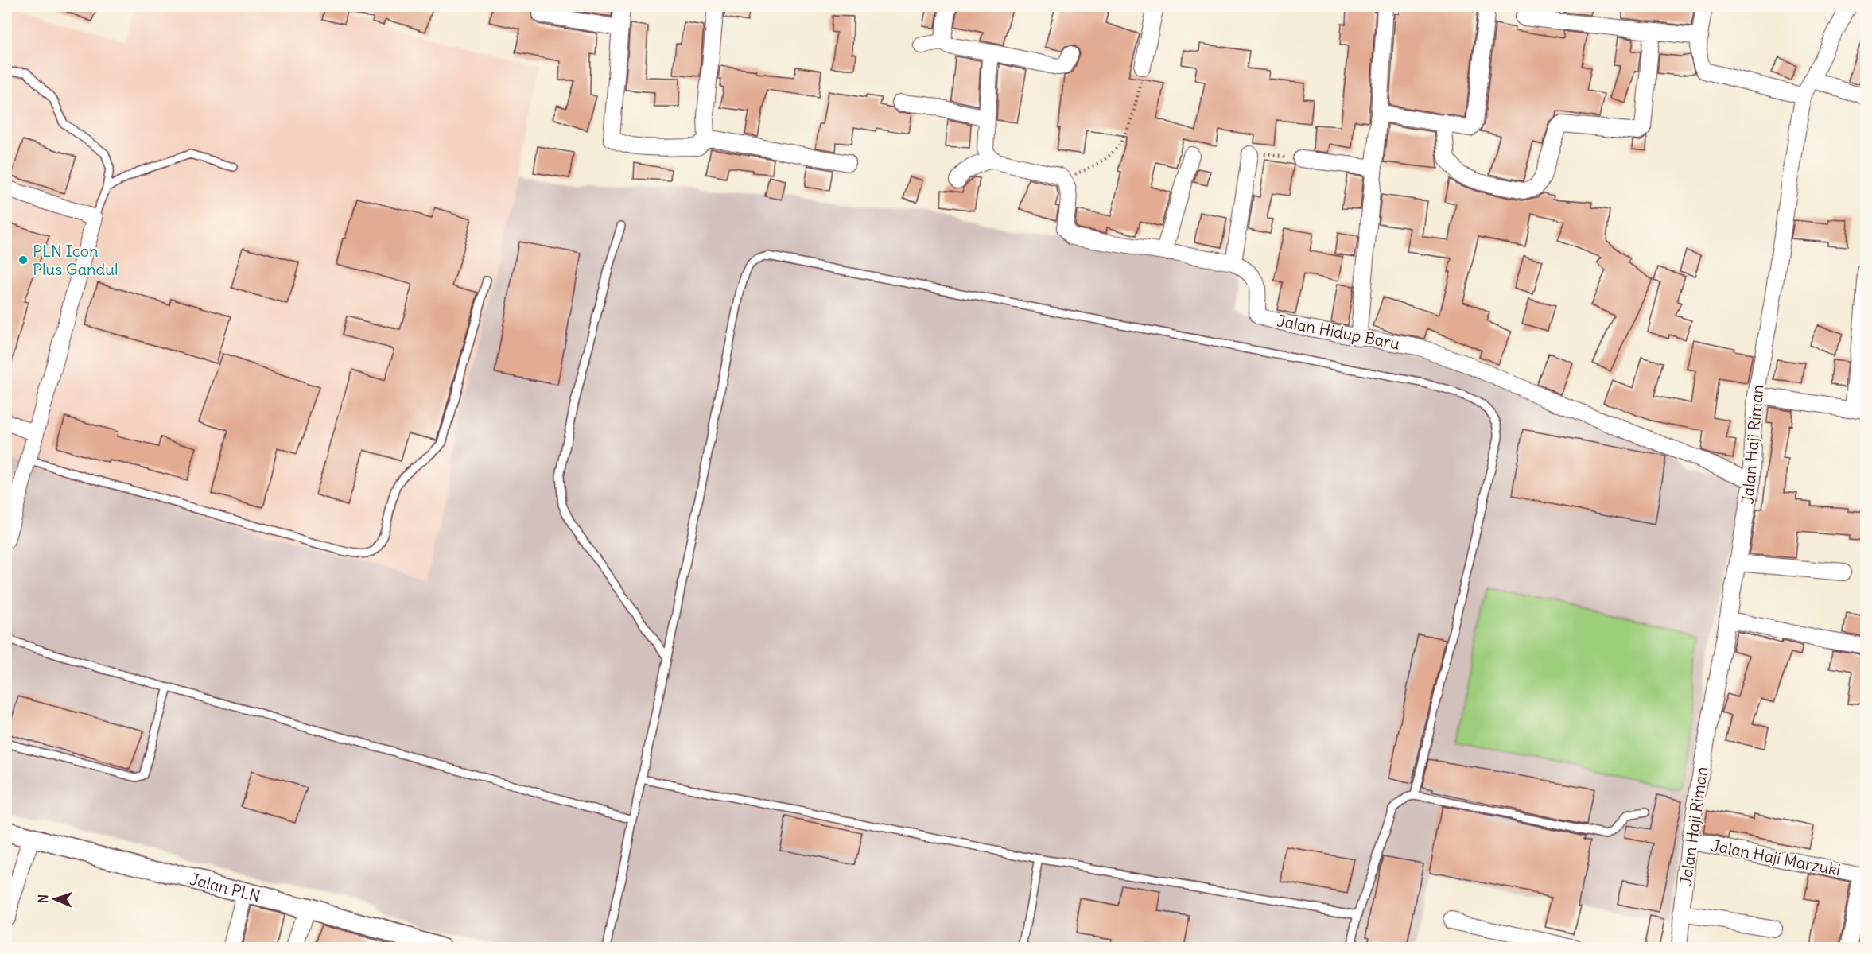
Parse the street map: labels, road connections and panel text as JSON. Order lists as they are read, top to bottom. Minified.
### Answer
{"streets":{"street":["Jalan Hidup Baru","Jalan Haji Riman","Jalan Haji Marzuki","Jalan PLN"]},"crossings":[["Jalan Hidup Baru","Jalan Haji Riman"],["Jalan Haji Riman","Jalan Haji Marzuki"]],"places":["PLN Icon Plus Gandul"],"north":"left"}
